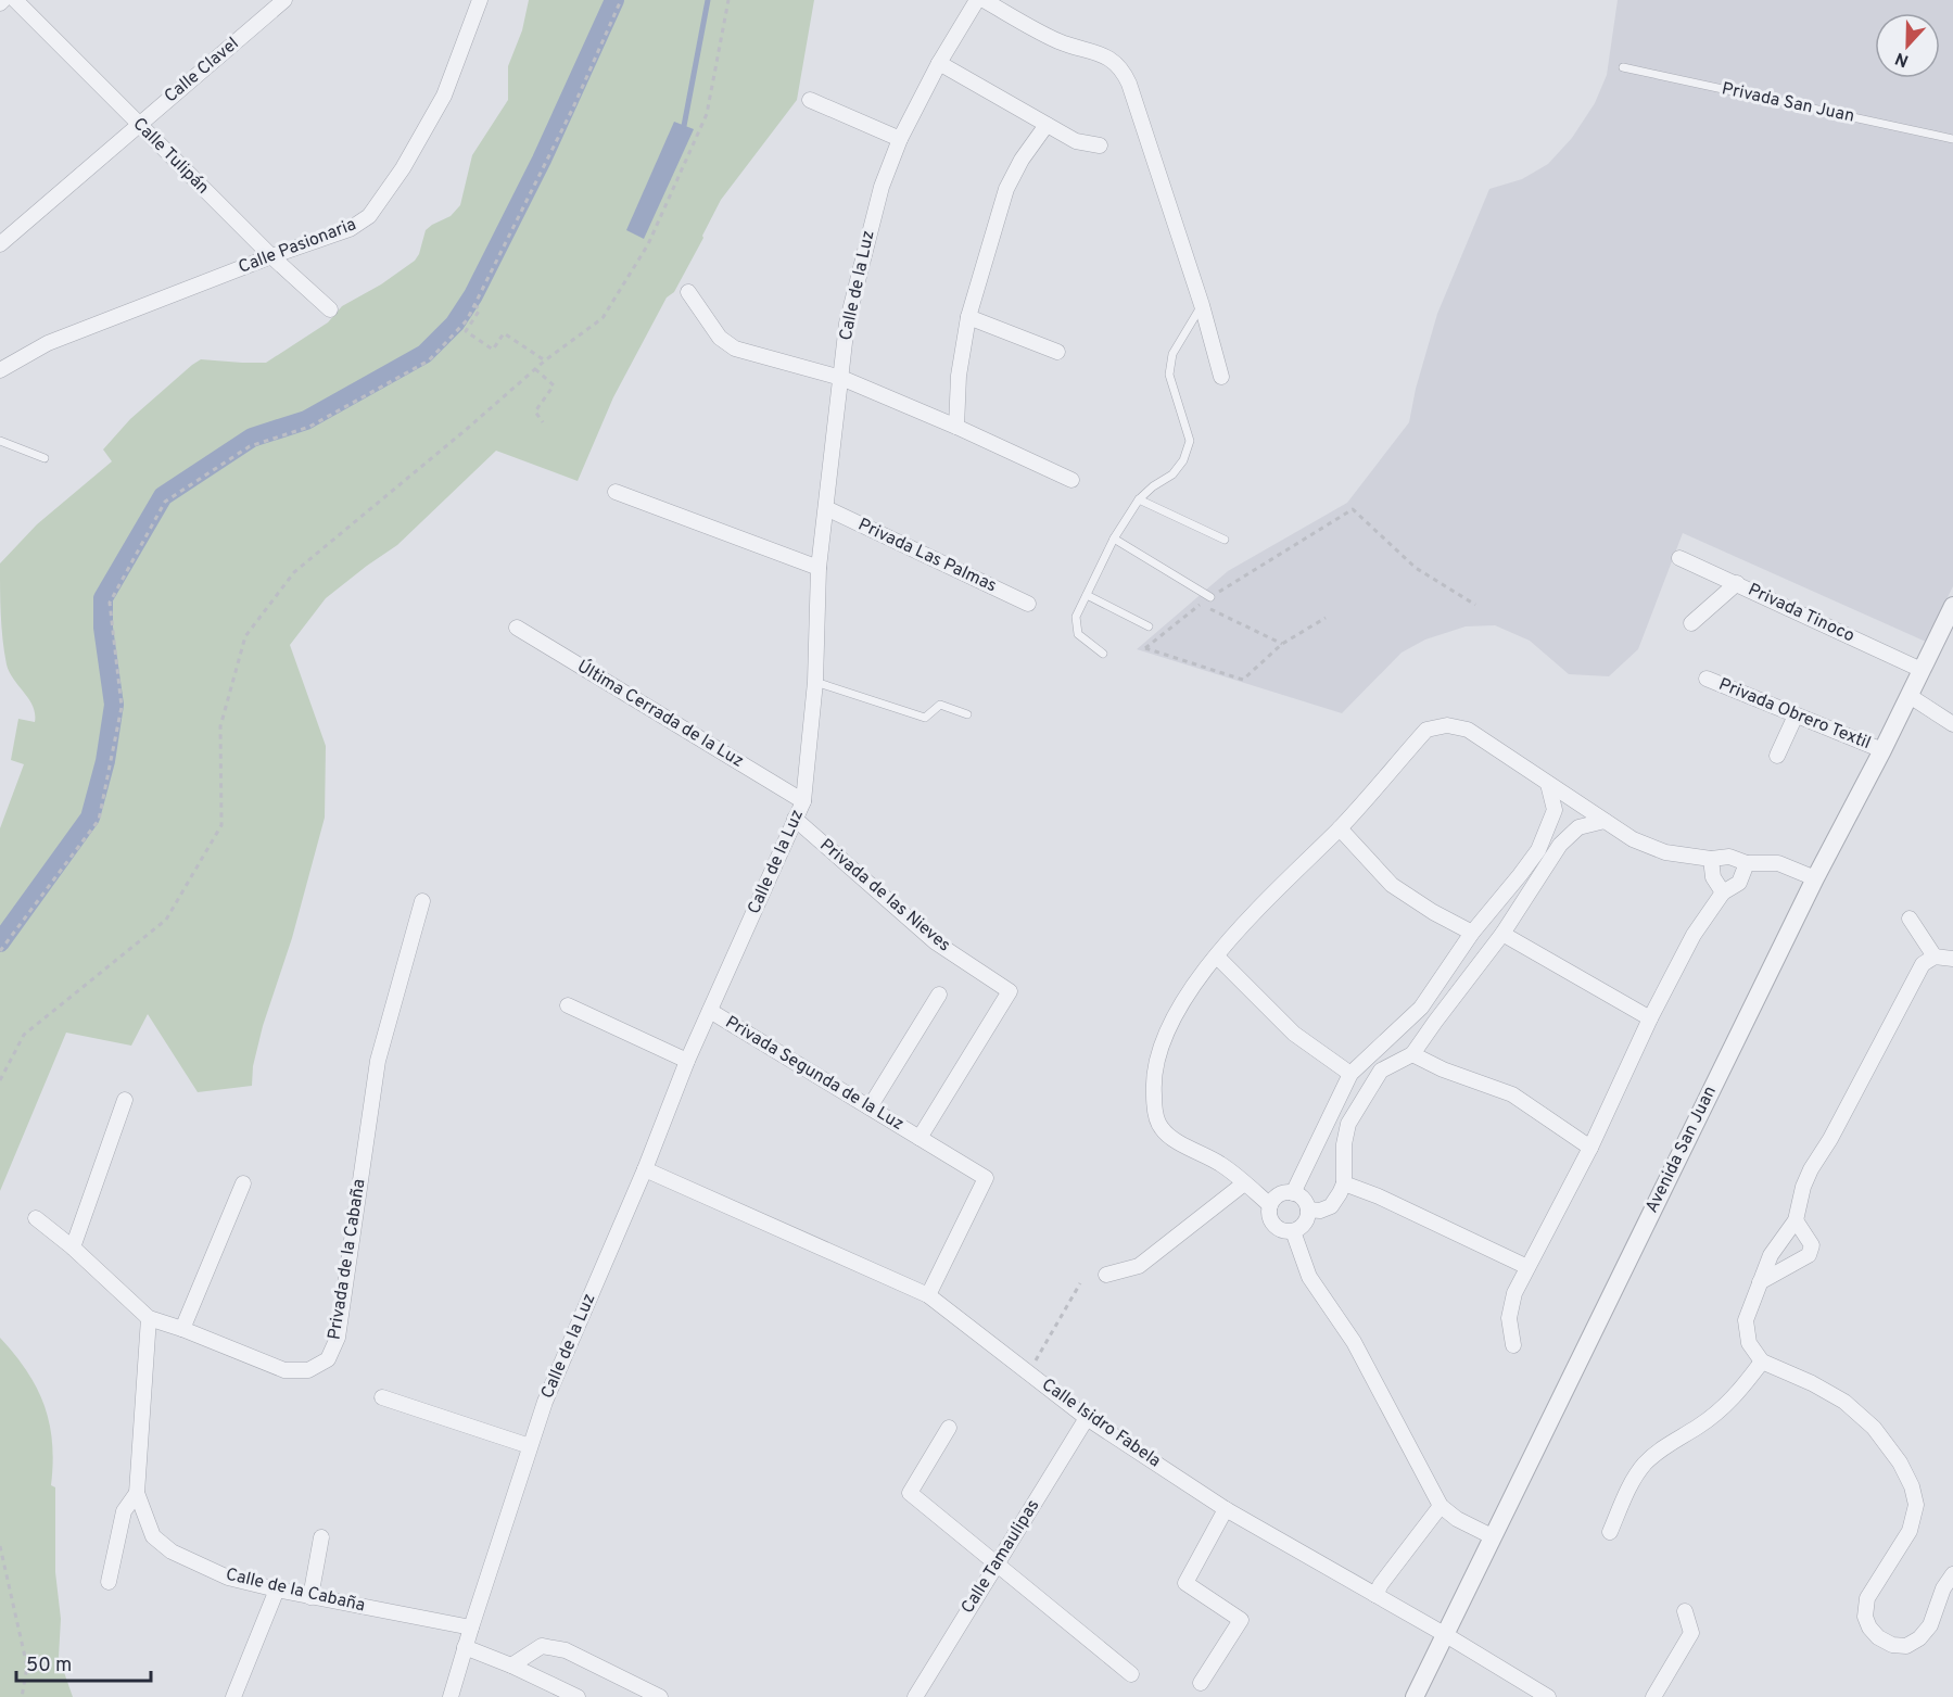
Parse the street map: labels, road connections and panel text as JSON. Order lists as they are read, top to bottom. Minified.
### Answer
{"streets":{"street":["Calle Clavel","Calle Tulipán","Calle Pasionaria","Calle de la Luz","Privada Las Palmas","Privada Tinoco","Última Cerrada de la Luz","Privada Obrero Textil","Privada de las Nieves","Privada Segunda de la Luz","Avenida San Juan","Privada de la Cabaña","Calle Isidro Fabela","Calle Tamaulipas","Calle de la Cabaña"],"lane":["Privada San Juan"]},"crossings":[["Calle Clavel","Calle Tulipán"],["Calle Tulipán","Calle Pasionaria"],["Calle de la Luz","Privada Las Palmas"],["Calle de la Luz","Última Cerrada de la Luz"],["Calle de la Luz","Privada de las Nieves"],["Calle de la Luz","Privada Segunda de la Luz"],["Calle de la Luz","Calle Isidro Fabela"],["Calle de la Luz","Calle de la Cabaña"],["Privada Tinoco","Avenida San Juan"],["Privada Obrero Textil","Avenida San Juan"],["Privada de las Nieves","Privada Segunda de la Luz"],["Privada Segunda de la Luz","Calle Isidro Fabela"],["Avenida San Juan","Calle Isidro Fabela"],["Privada de la Cabaña","Calle de la Cabaña"],["Calle Isidro Fabela","Calle Tamaulipas"]],"scale_bar":"50 m","north":"bottom"}
